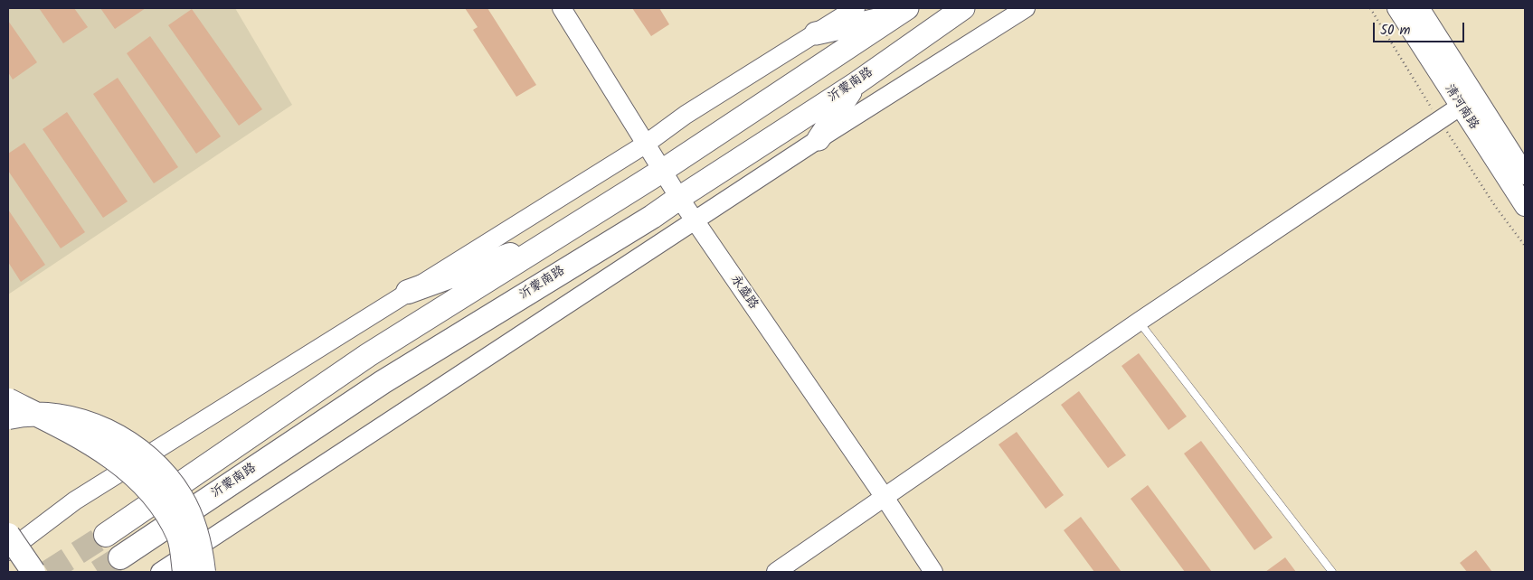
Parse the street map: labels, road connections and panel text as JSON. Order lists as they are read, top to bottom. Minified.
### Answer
{"streets":{"highway":["沂蒙南路"],"main road":["清河南路"],"street":["永盛路"]},"crossings":[["沂蒙南路","永盛路"]],"scale_bar":"50 m"}
